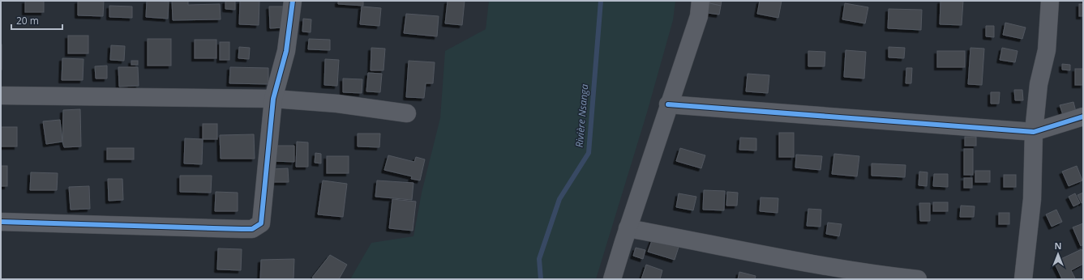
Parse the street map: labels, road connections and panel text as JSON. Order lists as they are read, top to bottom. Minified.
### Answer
{"water":["Rivière Nsanga"],"scale_bar":"20 m","north":"top"}
